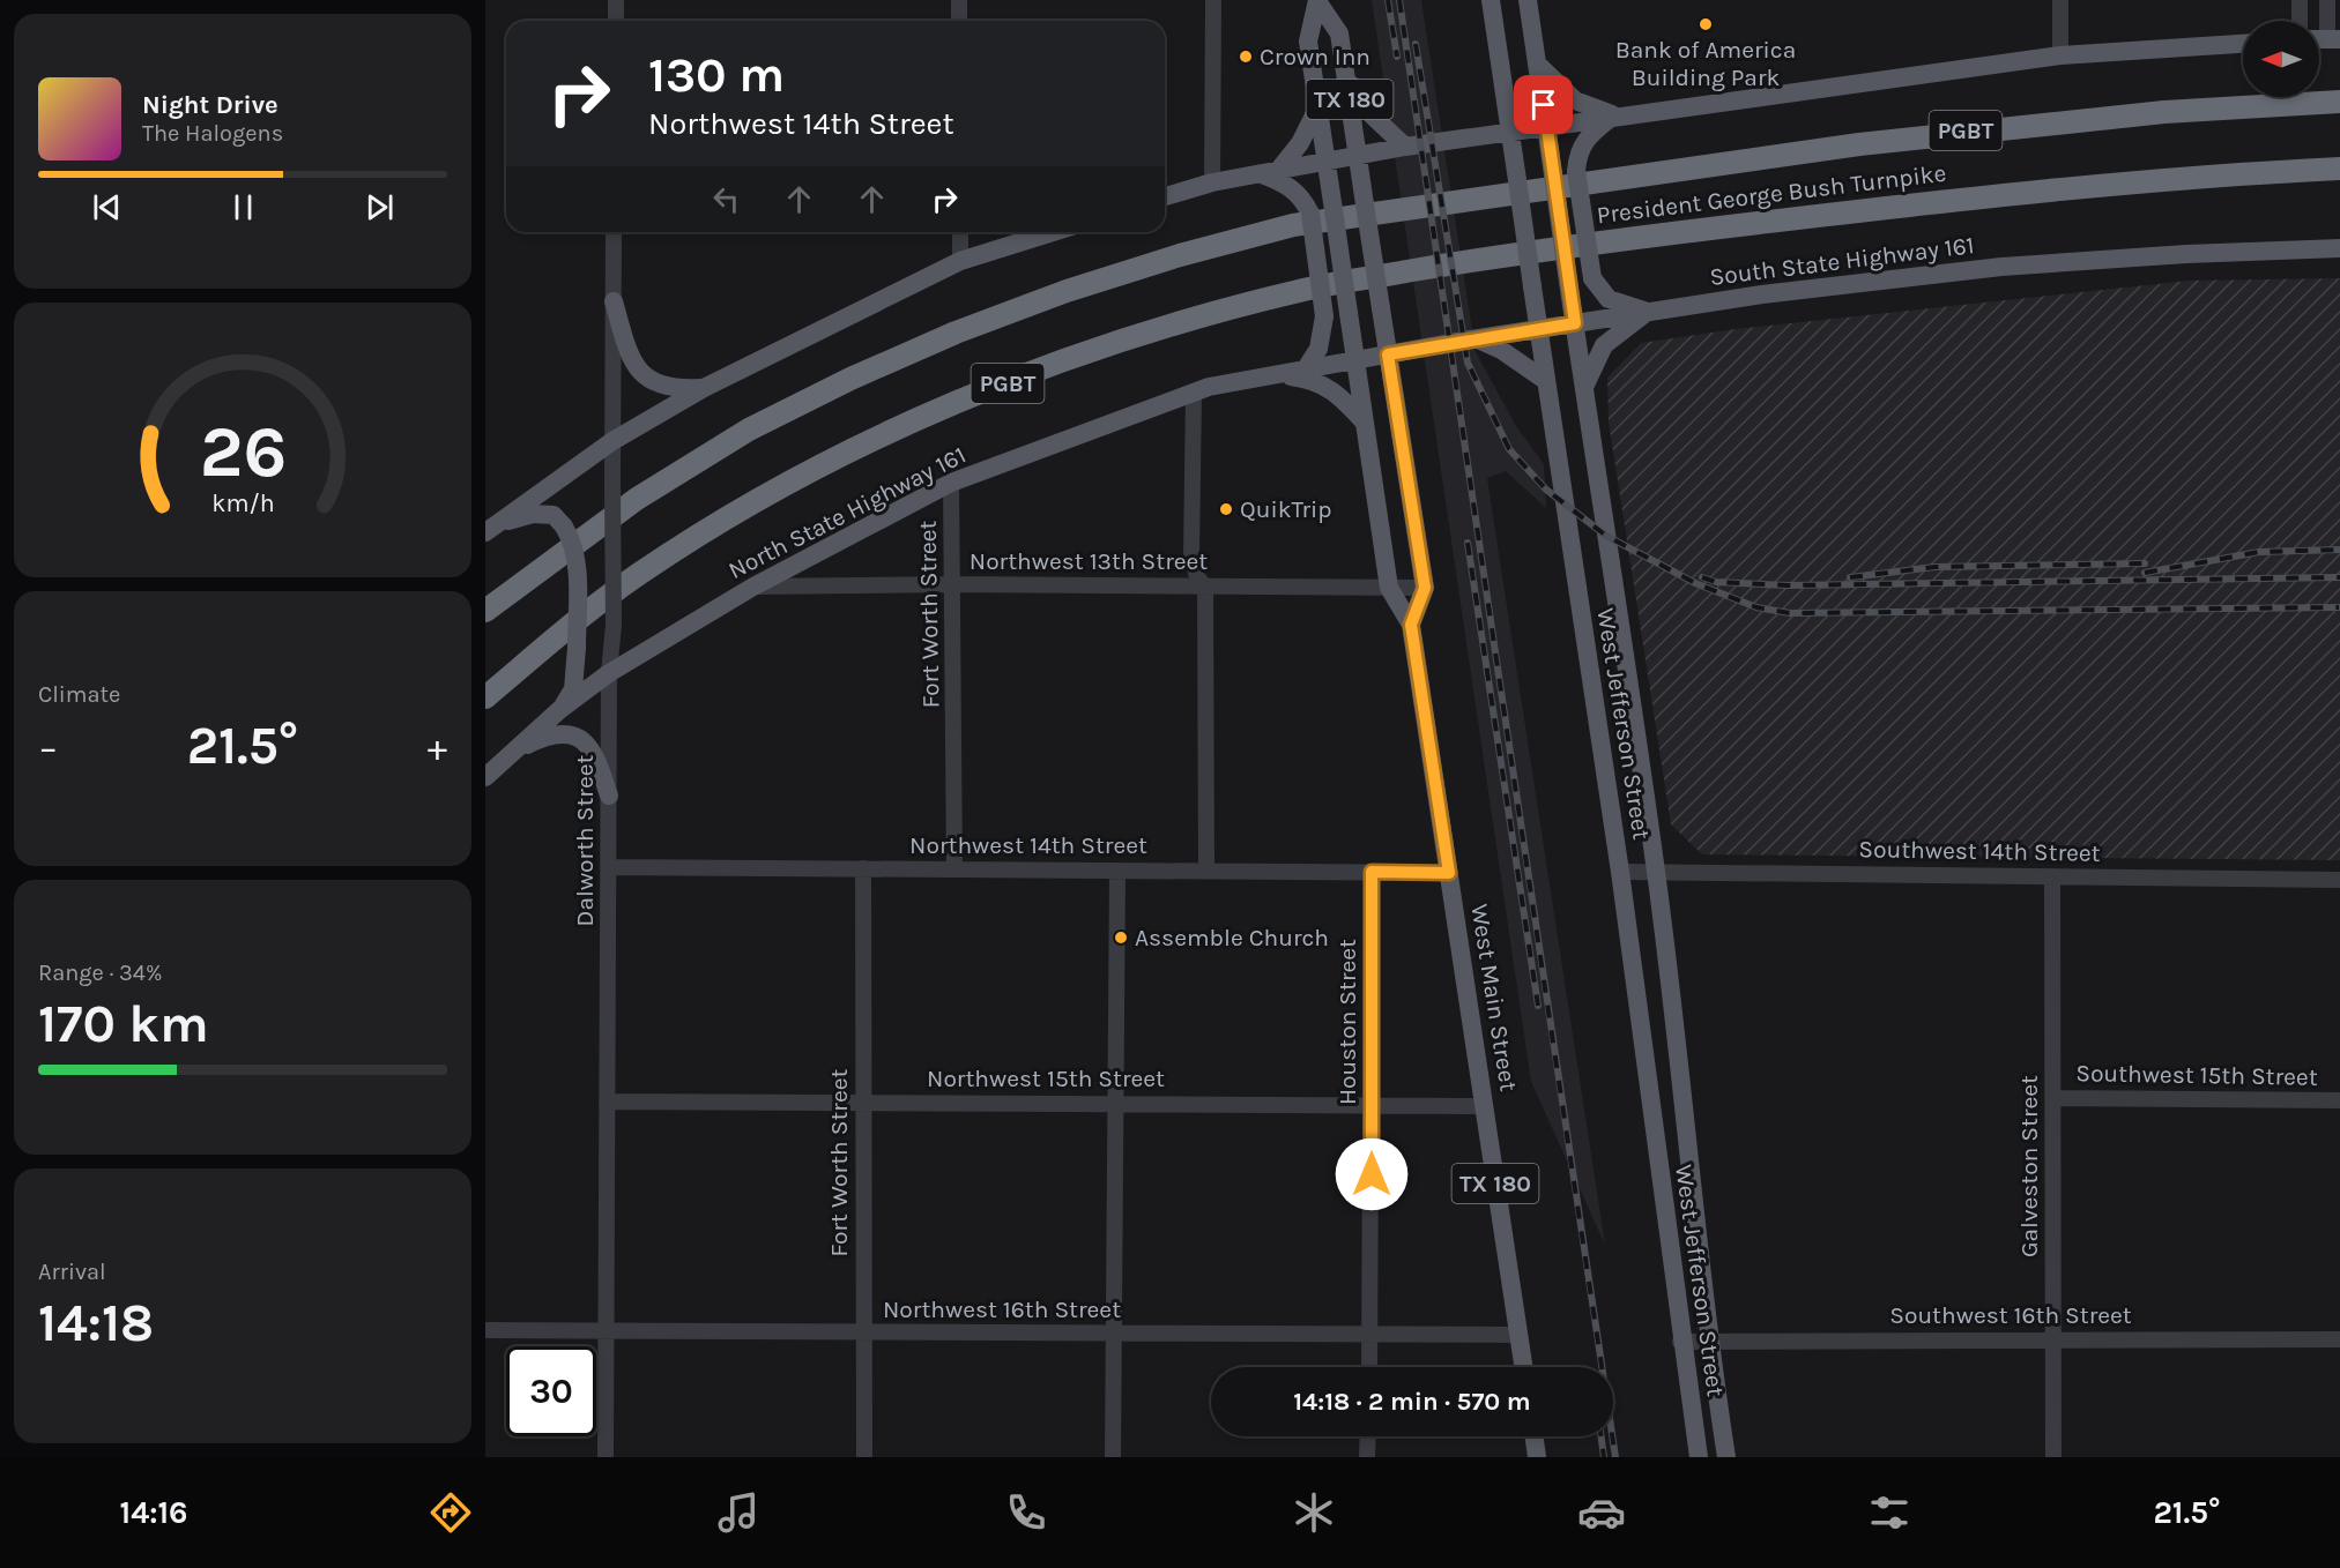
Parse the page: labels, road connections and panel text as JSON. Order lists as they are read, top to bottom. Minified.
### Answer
{"streets":{"highway":["PGBT","President George Bush Turnpike"],"main road":["TX 180","South State Highway 161","North State Highway 161","West Jefferson Street","West Main Street"],"street":["Northwest 13th Street","Fort Worth Street","Dalworth Street","Northwest 14th Street","Southwest 14th Street","Houston Street","Southwest 15th Street","Northwest 15th Street","Galveston Street","Northwest 16th Street","Southwest 16th Street"]},"crossings":[["South State Highway 161","North State Highway 161"],["South State Highway 161","West Jefferson Street"],["South State Highway 161","West Main Street"],["North State Highway 161","Northwest 13th Street"],["North State Highway 161","Fort Worth Street"],["North State Highway 161","Dalworth Street"],["North State Highway 161","West Main Street"],["Northwest 13th Street","Fort Worth Street"],["Northwest 13th Street","West Main Street"],["Fort Worth Street","Northwest 14th Street"],["Fort Worth Street","Northwest 15th Street"],["Fort Worth Street","Northwest 16th Street"],["West Jefferson Street","Southwest 14th Street"],["West Jefferson Street","Southwest 16th Street"],["Dalworth Street","Northwest 14th Street"],["Dalworth Street","Northwest 15th Street"],["Dalworth Street","Northwest 16th Street"],["Northwest 14th Street","West Main Street"],["Northwest 14th Street","Houston Street"],["Southwest 14th Street","Galveston Street"],["West Main Street","Northwest 15th Street"],["West Main Street","Northwest 16th Street"],["Houston Street","Northwest 15th Street"],["Houston Street","Northwest 16th Street"],["Southwest 15th Street","Galveston Street"],["Galveston Street","Southwest 16th Street"]],"places":["Bank of America Building Park","Crown Inn","QuikTrip","Assemble Church"],"north":"left","page":{"turn":["130 m","Northwest 14th Street"],"song":["Night Drive","The Halogens"],"tile":["Climate",["Range · 34%","170 km"],["Arrival","14:18"]],"heat":["−","21.5°","+"],"limit":"30","trip":"14:18 · 2 min · 570 m","tabs":["14:16","21.5°"],"gauge":["26","km/h"]}}
